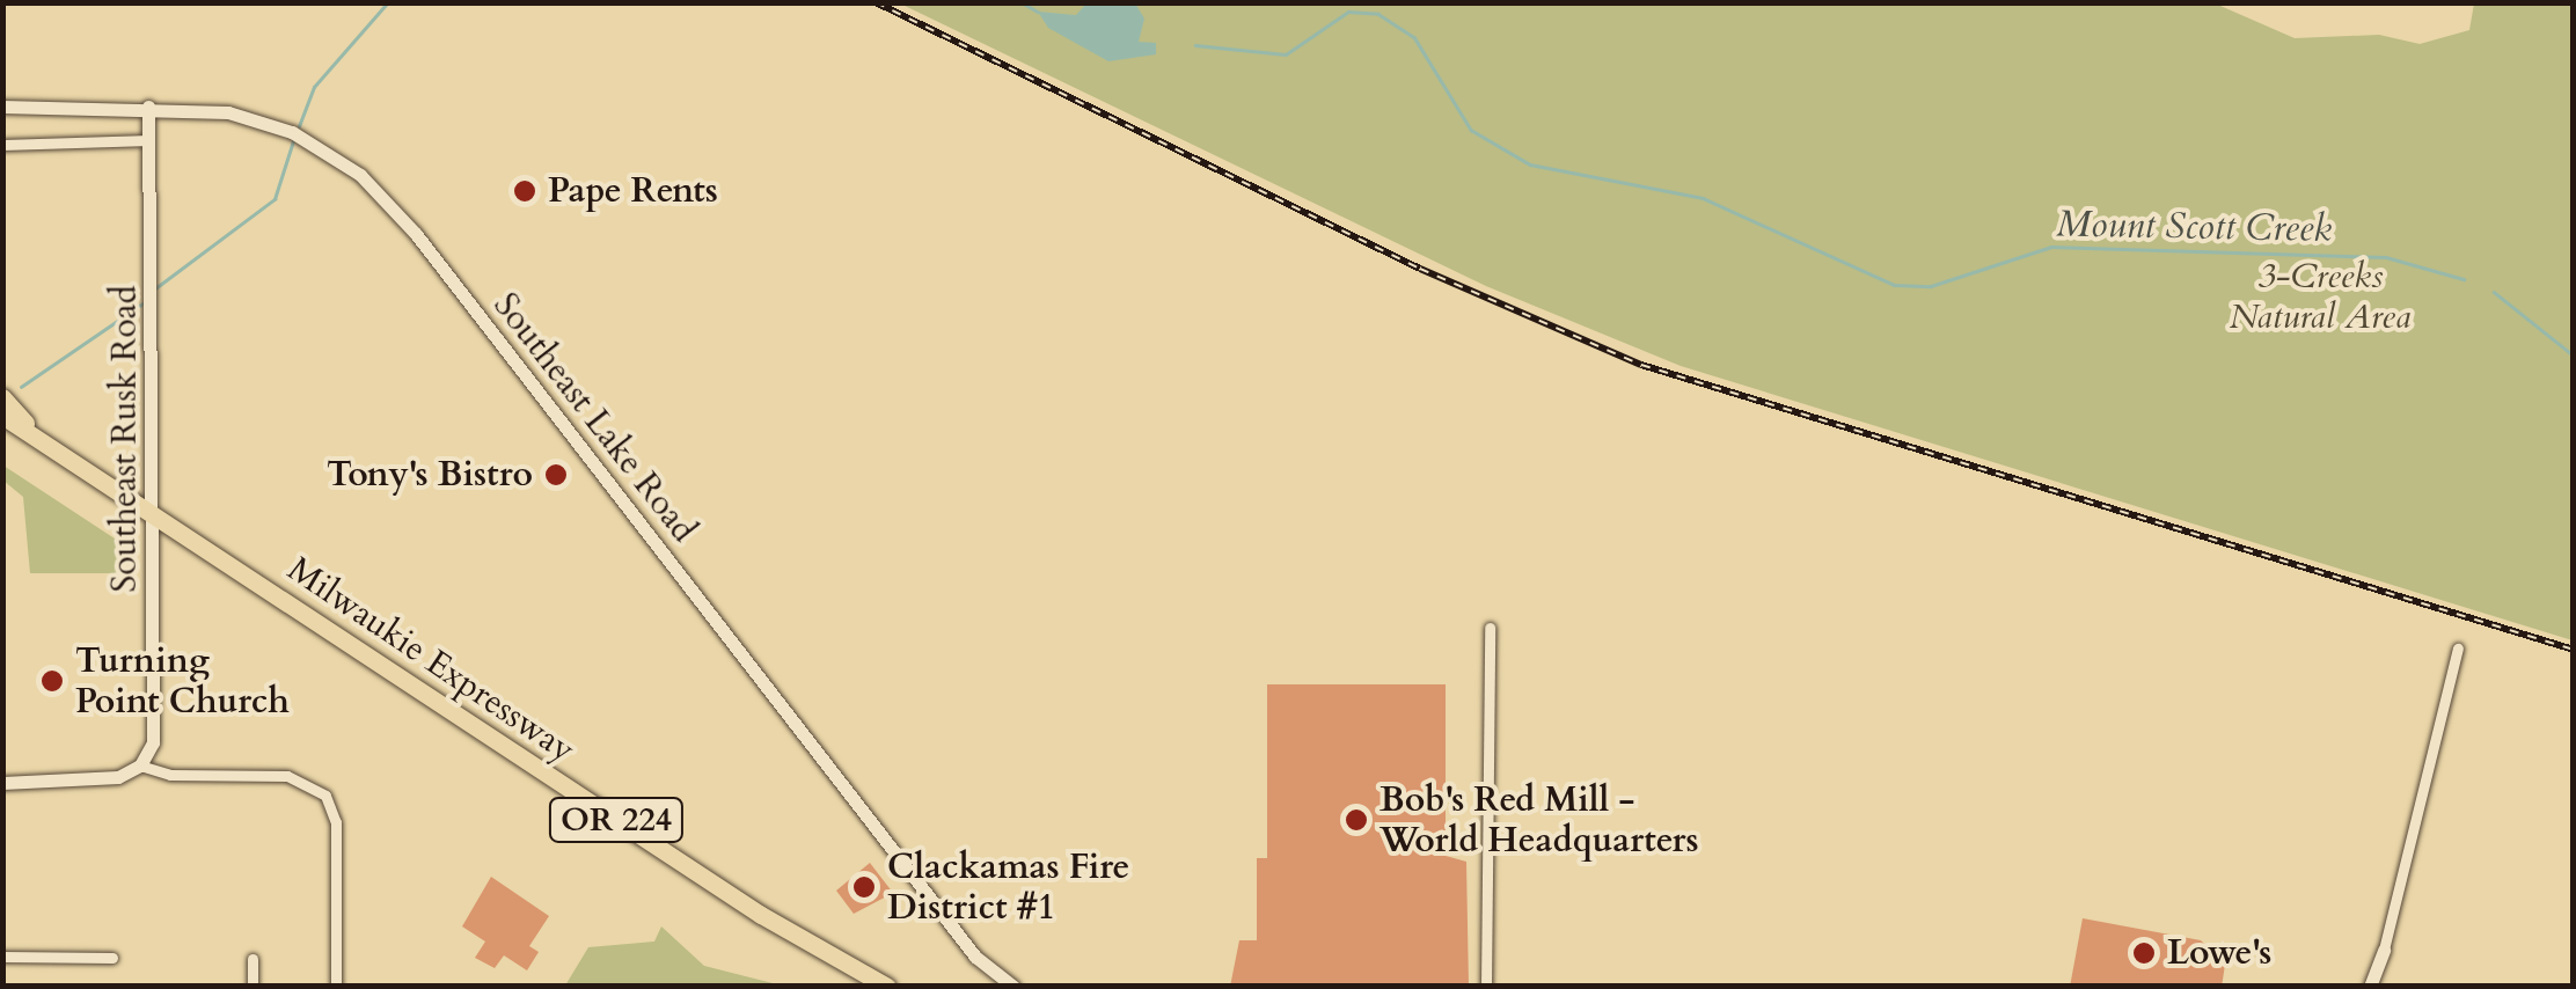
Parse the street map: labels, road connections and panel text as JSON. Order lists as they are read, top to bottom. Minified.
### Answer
{"streets":{"highway":["Milwaukie Expressway","OR 224"],"street":["Southeast Lake Road","Southeast Rusk Road"]},"crossings":[["Southeast Lake Road","Southeast Rusk Road"],["Southeast Rusk Road","Milwaukie Expressway"]],"water":["Mount Scott Creek"],"parks":["3-Creeks Natural Area"],"places":["Pape Rents","Tony's Bistro","Turning Point Church","Bob's Red Mill - World Headquarters","Clackamas Fire District #1","Lowe's"]}
